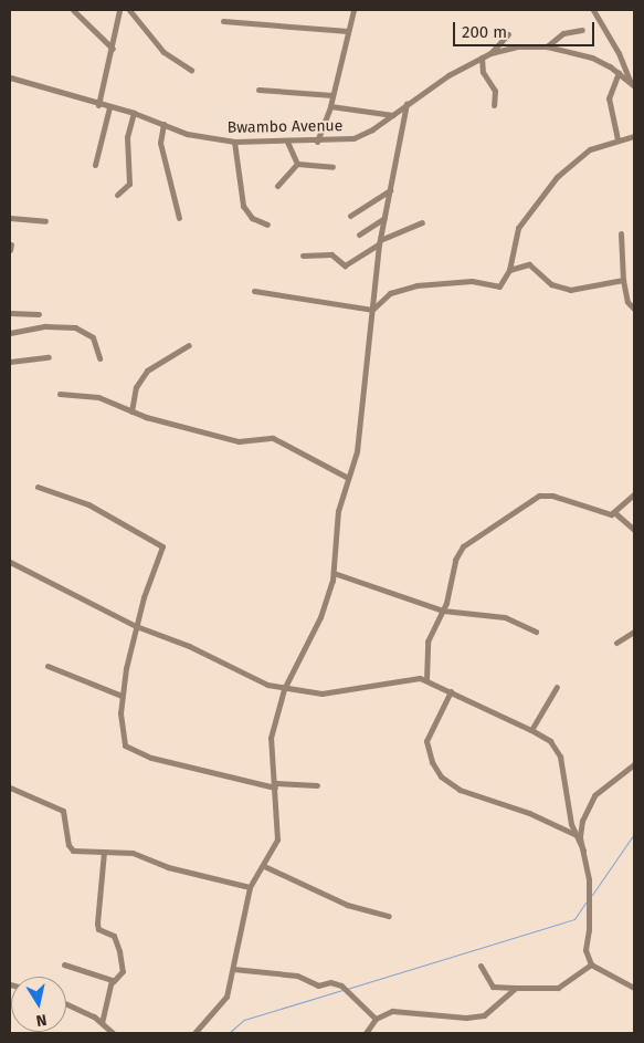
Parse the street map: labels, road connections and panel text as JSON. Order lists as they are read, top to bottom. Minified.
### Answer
{"streets":{"street":["Bwambo Avenue"]},"scale_bar":"200 m","north":"bottom"}
